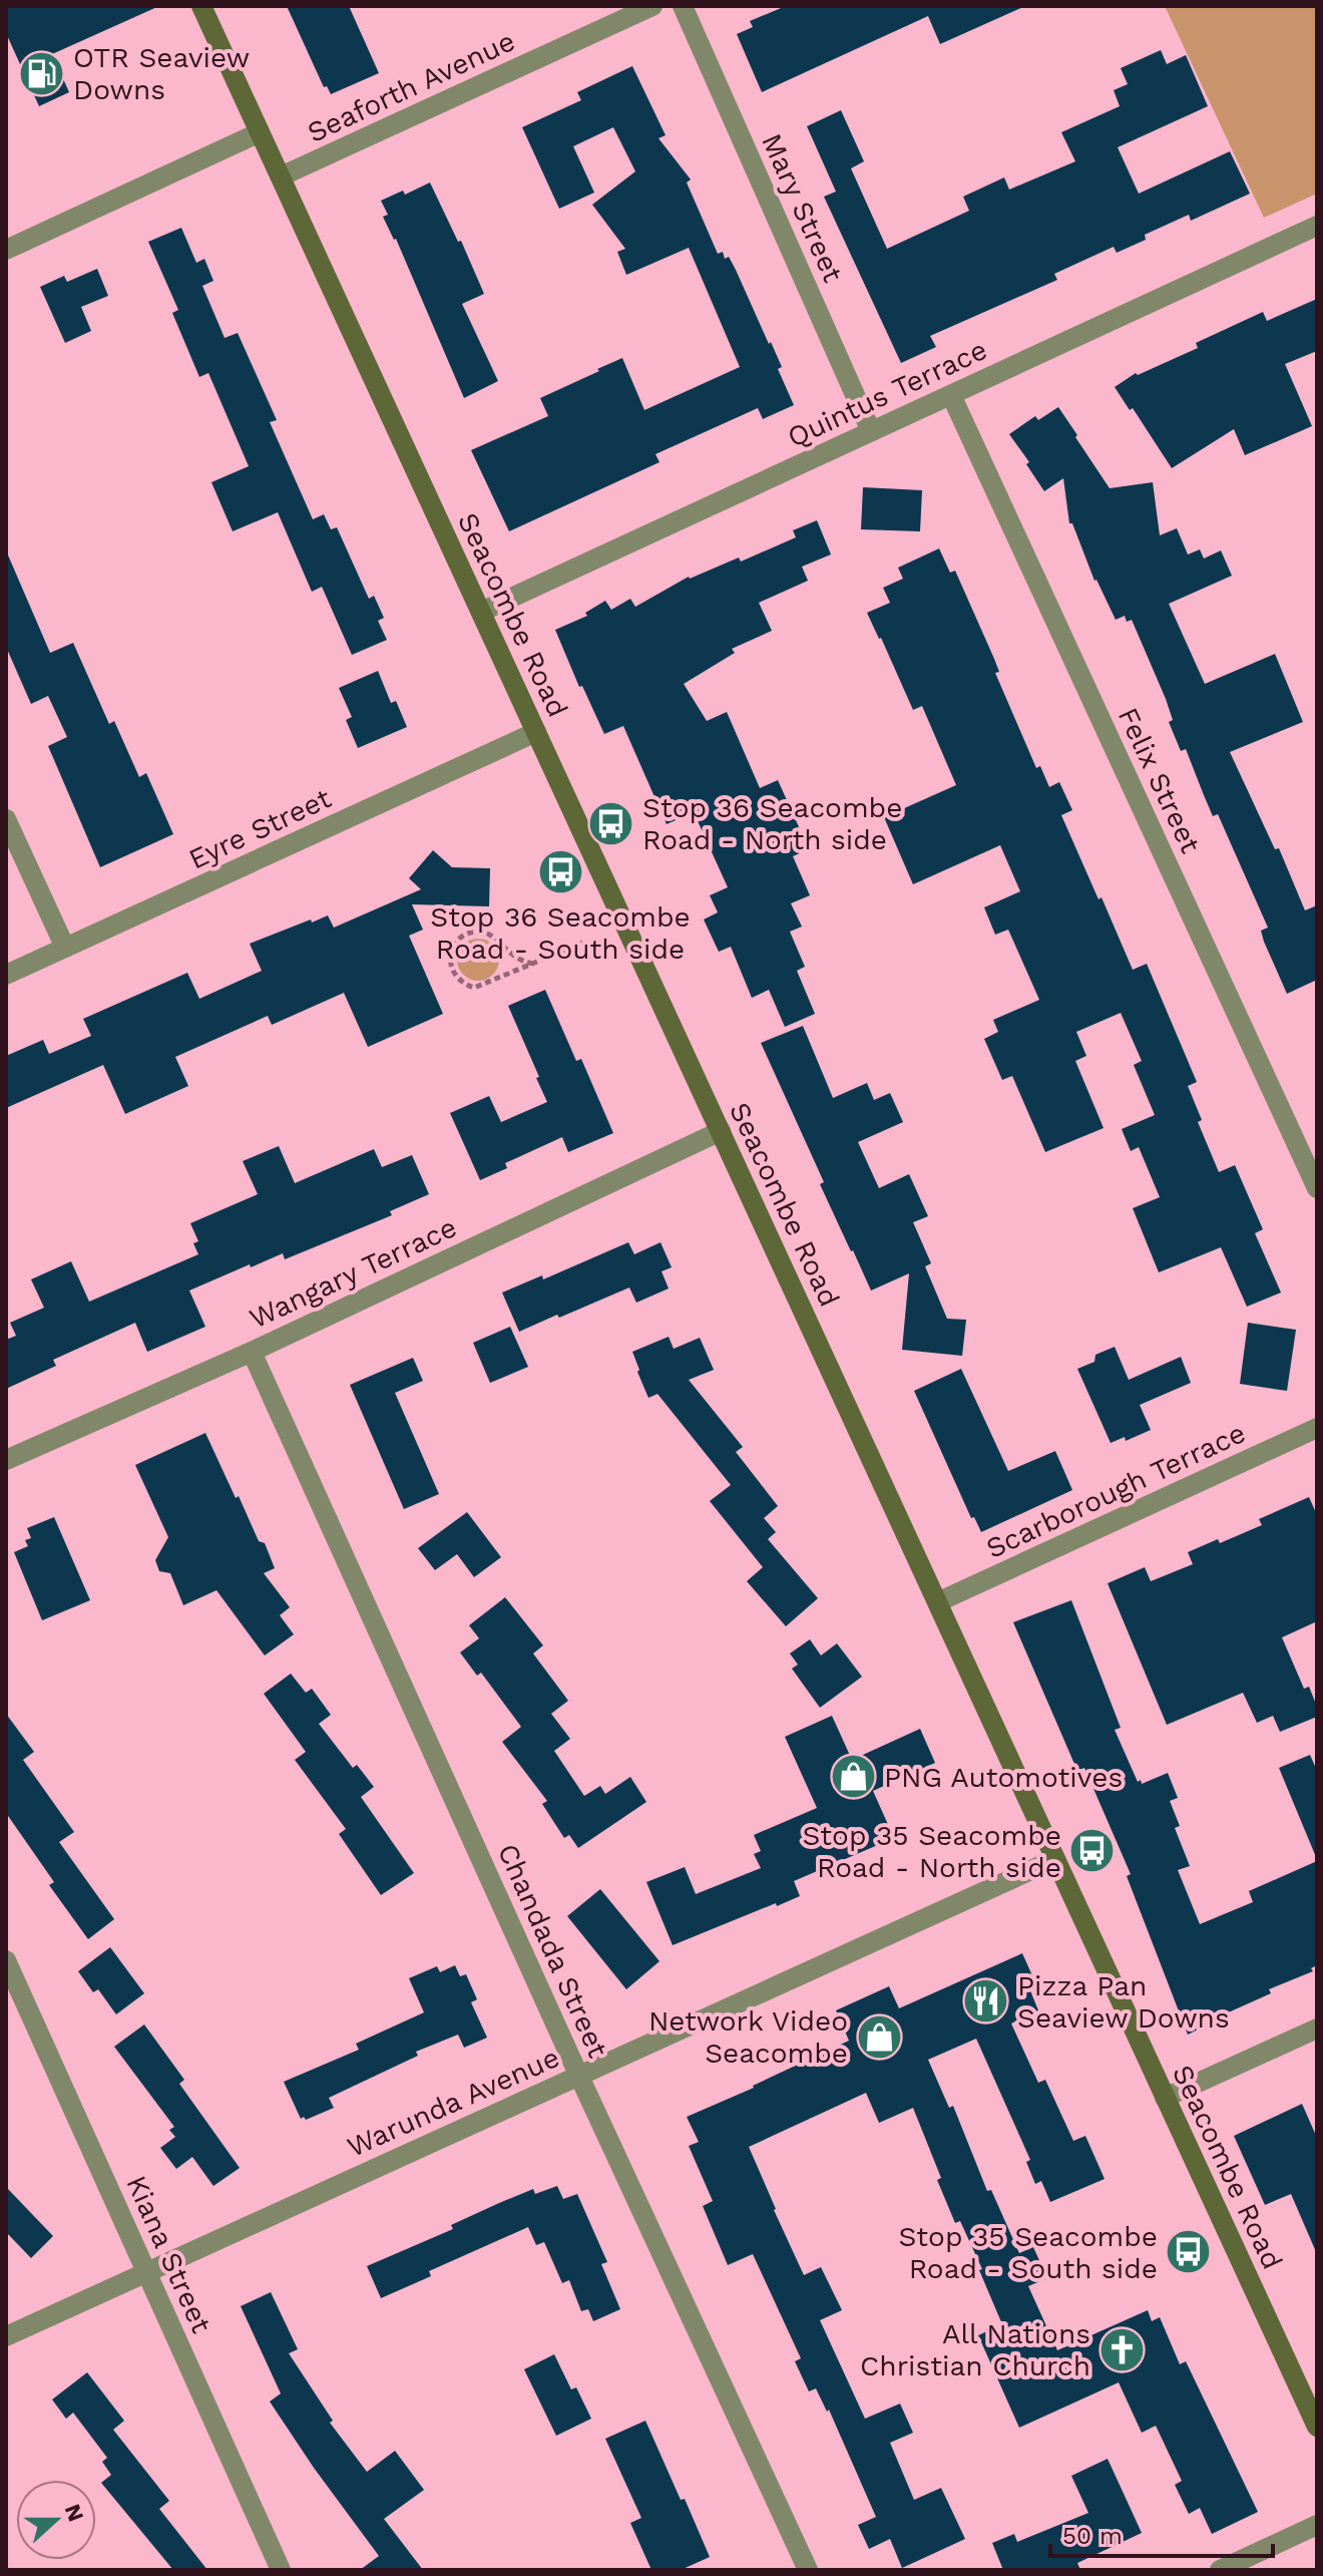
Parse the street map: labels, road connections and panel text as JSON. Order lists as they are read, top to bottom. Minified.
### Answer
{"streets":{"main road":["Seacombe Road"],"street":["Seaforth Avenue","Mary Street","Quintus Terrace","Felix Street","Eyre Street","Wangary Terrace","Scarborough Terrace","Chandada Street","Warunda Avenue","Kiana Street"]},"crossings":[["Seaforth Avenue","Seacombe Road"],["Mary Street","Quintus Terrace"],["Quintus Terrace","Seacombe Road"],["Quintus Terrace","Felix Street"],["Seacombe Road","Eyre Street"],["Seacombe Road","Wangary Terrace"],["Seacombe Road","Scarborough Terrace"],["Seacombe Road","Warunda Avenue"],["Wangary Terrace","Chandada Street"],["Chandada Street","Warunda Avenue"],["Warunda Avenue","Kiana Street"]],"places":{"fuel station":["OTR Seaview Downs"],"bus stop":["Stop 36 Seacombe Road - North side","Stop 36 Seacombe Road - South side","Stop 35 Seacombe Road - North side","Stop 35 Seacombe Road - South side"],"shop":["PNG Automotives","Network Video Seacombe"],"restaurant":["Pizza Pan Seaview Downs"],"church":["All Nations Christian Church"]},"scale_bar":"50 m","north":"right"}
